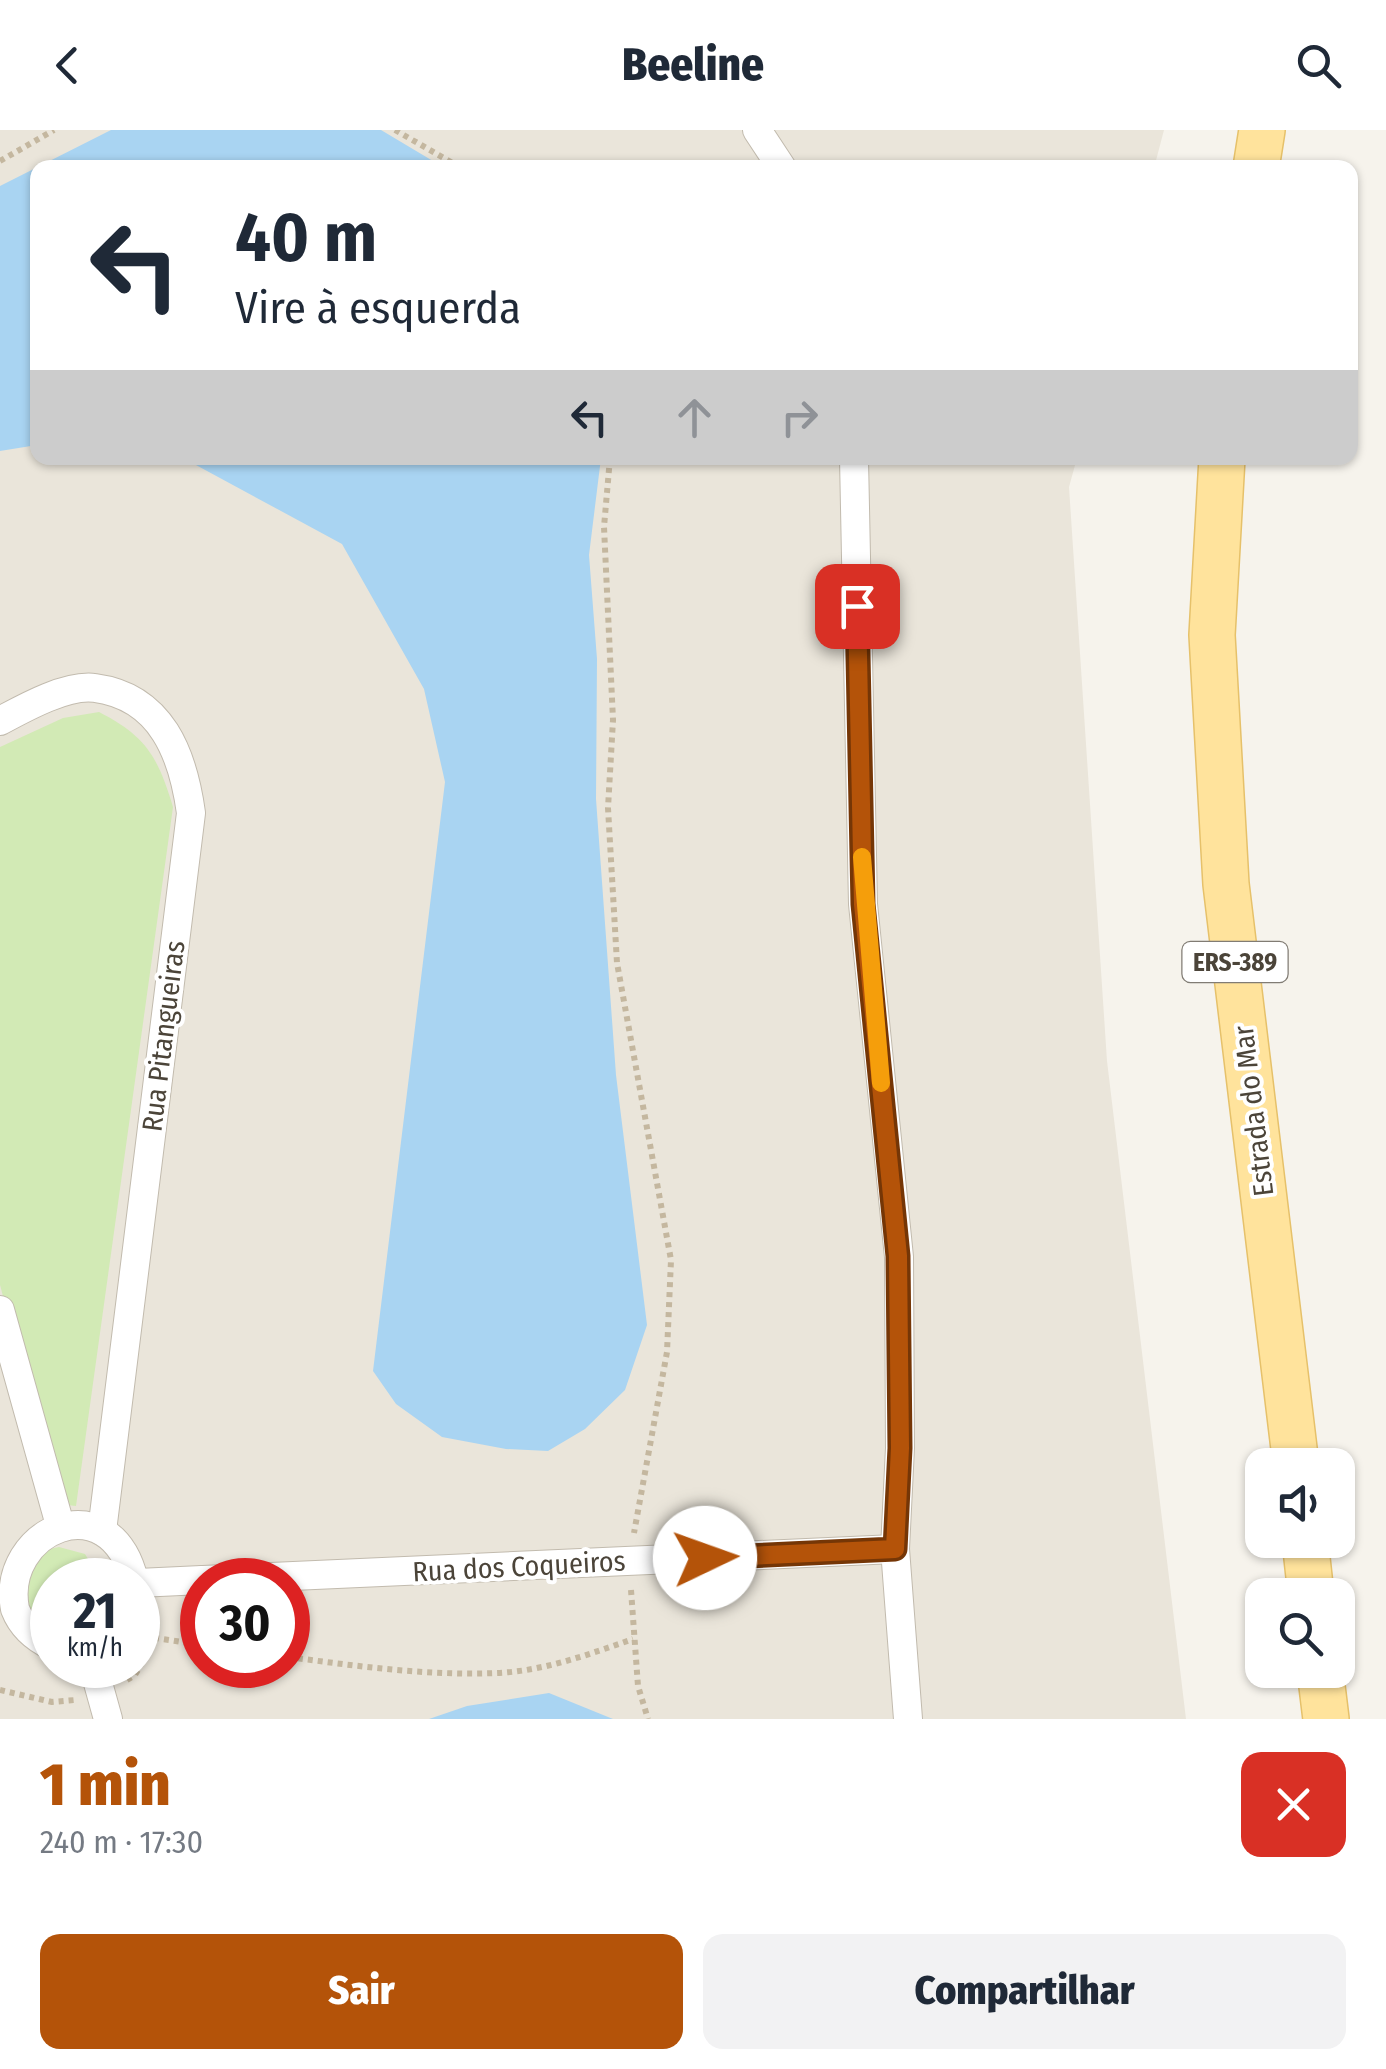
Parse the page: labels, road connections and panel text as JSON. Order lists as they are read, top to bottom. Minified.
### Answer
{"streets":{"main road":["ERS-389","Estrada do Mar"],"street":["Rua Pitangueiras","Rua dos Coqueiros"]},"page":{"header":"Beeline","turn":["40 m","Vire à esquerda"],"speed":"21 km/h","limit":"30","heading":["1 min","240 m · 17:30"],"buttons":["Sair","Compartilhar"]}}
